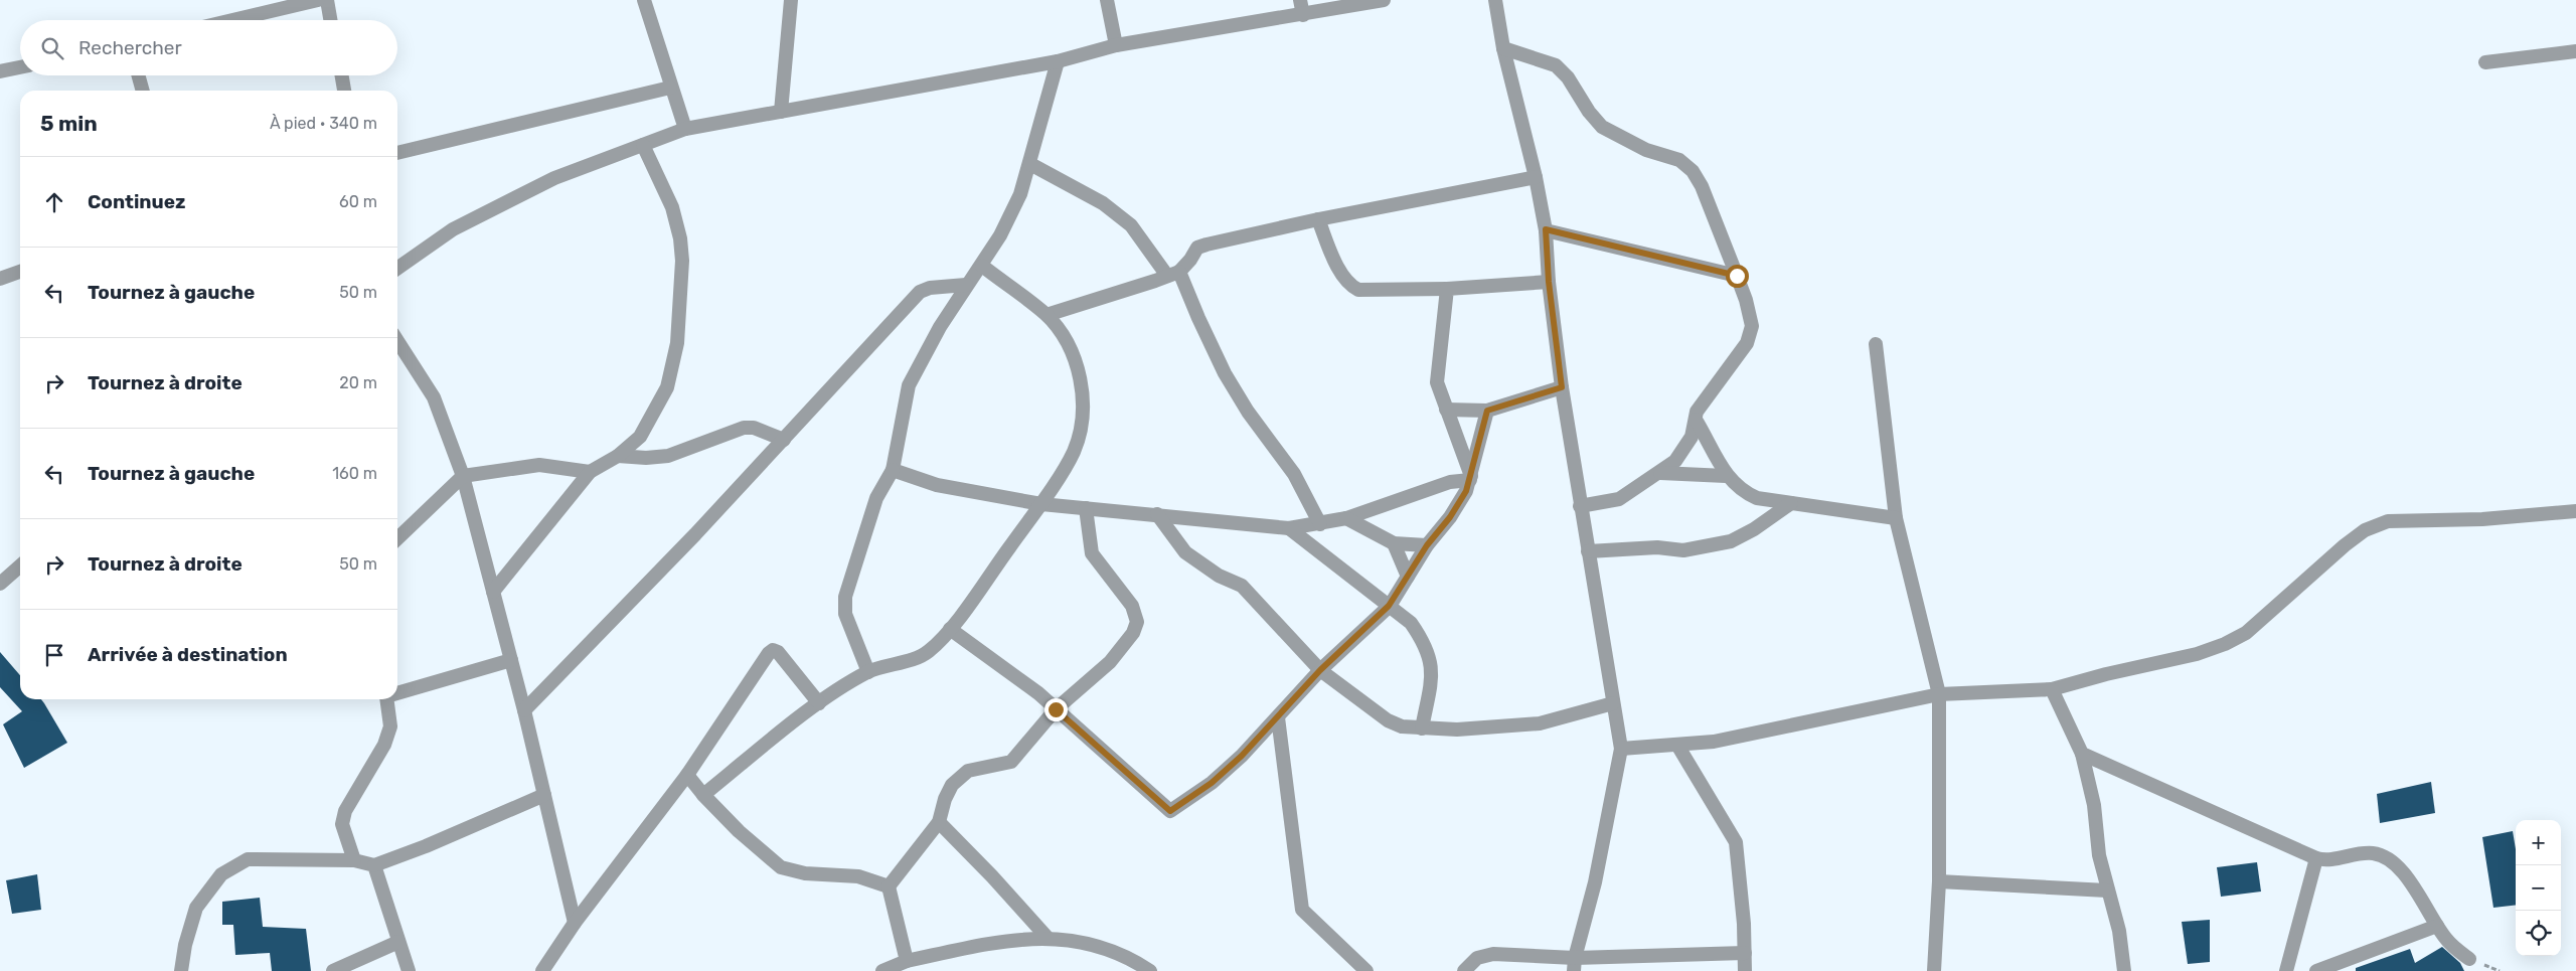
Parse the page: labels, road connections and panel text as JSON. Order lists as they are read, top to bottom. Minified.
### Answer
{"page":{"search":"Rechercher","heading":["5 min","À pied · 340 m"],"list":[["Continuez","60 m"],["Tournez à gauche","50 m"],["Tournez à droite","20 m"],["Tournez à gauche","160 m"],["Tournez à droite","50 m"],"Arrivée à destination"],"map_buttons":["+","−"]}}
